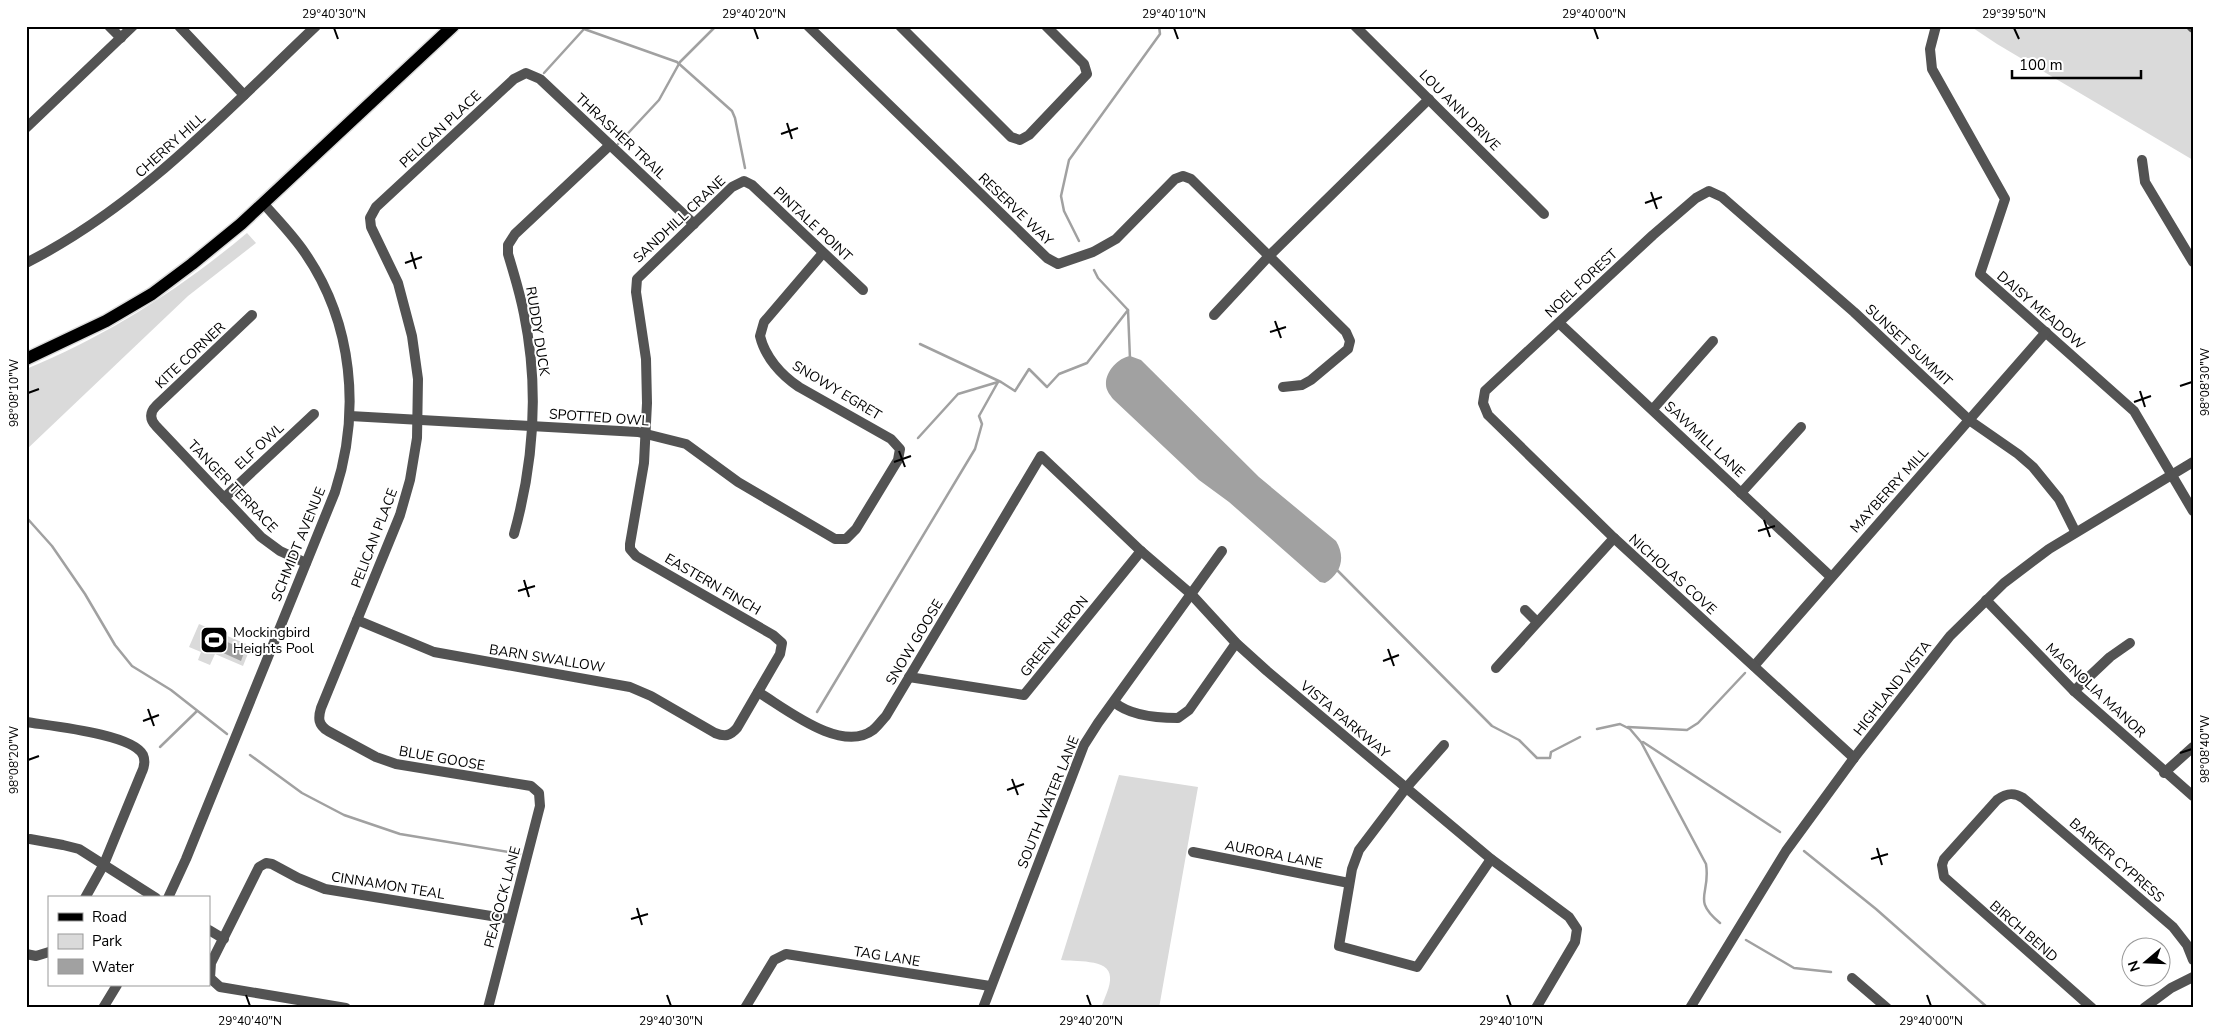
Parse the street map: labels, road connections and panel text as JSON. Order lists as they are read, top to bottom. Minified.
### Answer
{"streets":{"street":["LOU ANN DRIVE","PELICAN PLACE","THRASHER TRAIL","CHERRY HILL","RESERVE WAY","SANDHILL CRANE","PINTALE POINT","NOEL FOREST","DAISY MEADOW","RUDDY DUCK","SUNSET SUMMIT","KITE CORNER","SNOWY EGRET","SPOTTED OWL","SAWMILL LANE","ELF OWL","TANGER TERRACE","MAYBERRY MILL","SCHMIDT AVENUE","NICHOLAS COVE","EASTERN FINCH","GREEN HERON","SNOW GOOSE","BARN SWALLOW","HIGHLAND VISTA","MAGNOLIA MANOR","VISTA PARKWAY","BLUE GOOSE","SOUTH WATER LANE","AURORA LANE","BARKER CYPRESS","CINNAMON TEAL","PEACOCK LANE","BIRCH BEND","TAG LANE"]},"crossings":[["PELICAN PLACE","THRASHER TRAIL"],["PELICAN PLACE","SPOTTED OWL"],["PELICAN PLACE","BARN SWALLOW"],["PELICAN PLACE","BLUE GOOSE"],["THRASHER TRAIL","SANDHILL CRANE"],["THRASHER TRAIL","RUDDY DUCK"],["SANDHILL CRANE","PINTALE POINT"],["SANDHILL CRANE","SPOTTED OWL"],["SANDHILL CRANE","EASTERN FINCH"],["PINTALE POINT","SNOWY EGRET"],["NOEL FOREST","SUNSET SUMMIT"],["NOEL FOREST","SAWMILL LANE"],["NOEL FOREST","NICHOLAS COVE"],["DAISY MEADOW","MAYBERRY MILL"],["DAISY MEADOW","HIGHLAND VISTA"],["RUDDY DUCK","SPOTTED OWL"],["SUNSET SUMMIT","MAYBERRY MILL"],["SUNSET SUMMIT","HIGHLAND VISTA"],["KITE CORNER","TANGER TERRACE"],["SNOWY EGRET","SPOTTED OWL"],["SPOTTED OWL","SCHMIDT AVENUE"],["SAWMILL LANE","MAYBERRY MILL"],["ELF OWL","TANGER TERRACE"],["TANGER TERRACE","SCHMIDT AVENUE"],["MAYBERRY MILL","NICHOLAS COVE"],["NICHOLAS COVE","HIGHLAND VISTA"],["EASTERN FINCH","SNOW GOOSE"],["EASTERN FINCH","BARN SWALLOW"],["GREEN HERON","SNOW GOOSE"],["GREEN HERON","VISTA PARKWAY"],["SNOW GOOSE","BARN SWALLOW"],["SNOW GOOSE","VISTA PARKWAY"],["HIGHLAND VISTA","MAGNOLIA MANOR"],["VISTA PARKWAY","SOUTH WATER LANE"],["BLUE GOOSE","PEACOCK LANE"],["SOUTH WATER LANE","TAG LANE"],["BARKER CYPRESS","BIRCH BEND"],["CINNAMON TEAL","PEACOCK LANE"]],"places":{"sports":["Mockingbird Heights Pool"]},"legend":["Road","Park","Water"],"scale_bar":"100 m","north":"left","coordinates":["29°40'30\"N","29°40'20\"N","29°40'10\"N","29°40'00\"N","29°39'50\"N","98°08'30\"W","98°08'10\"W","98°08'40\"W","98°08'20\"W","29°40'40\"N"]}
